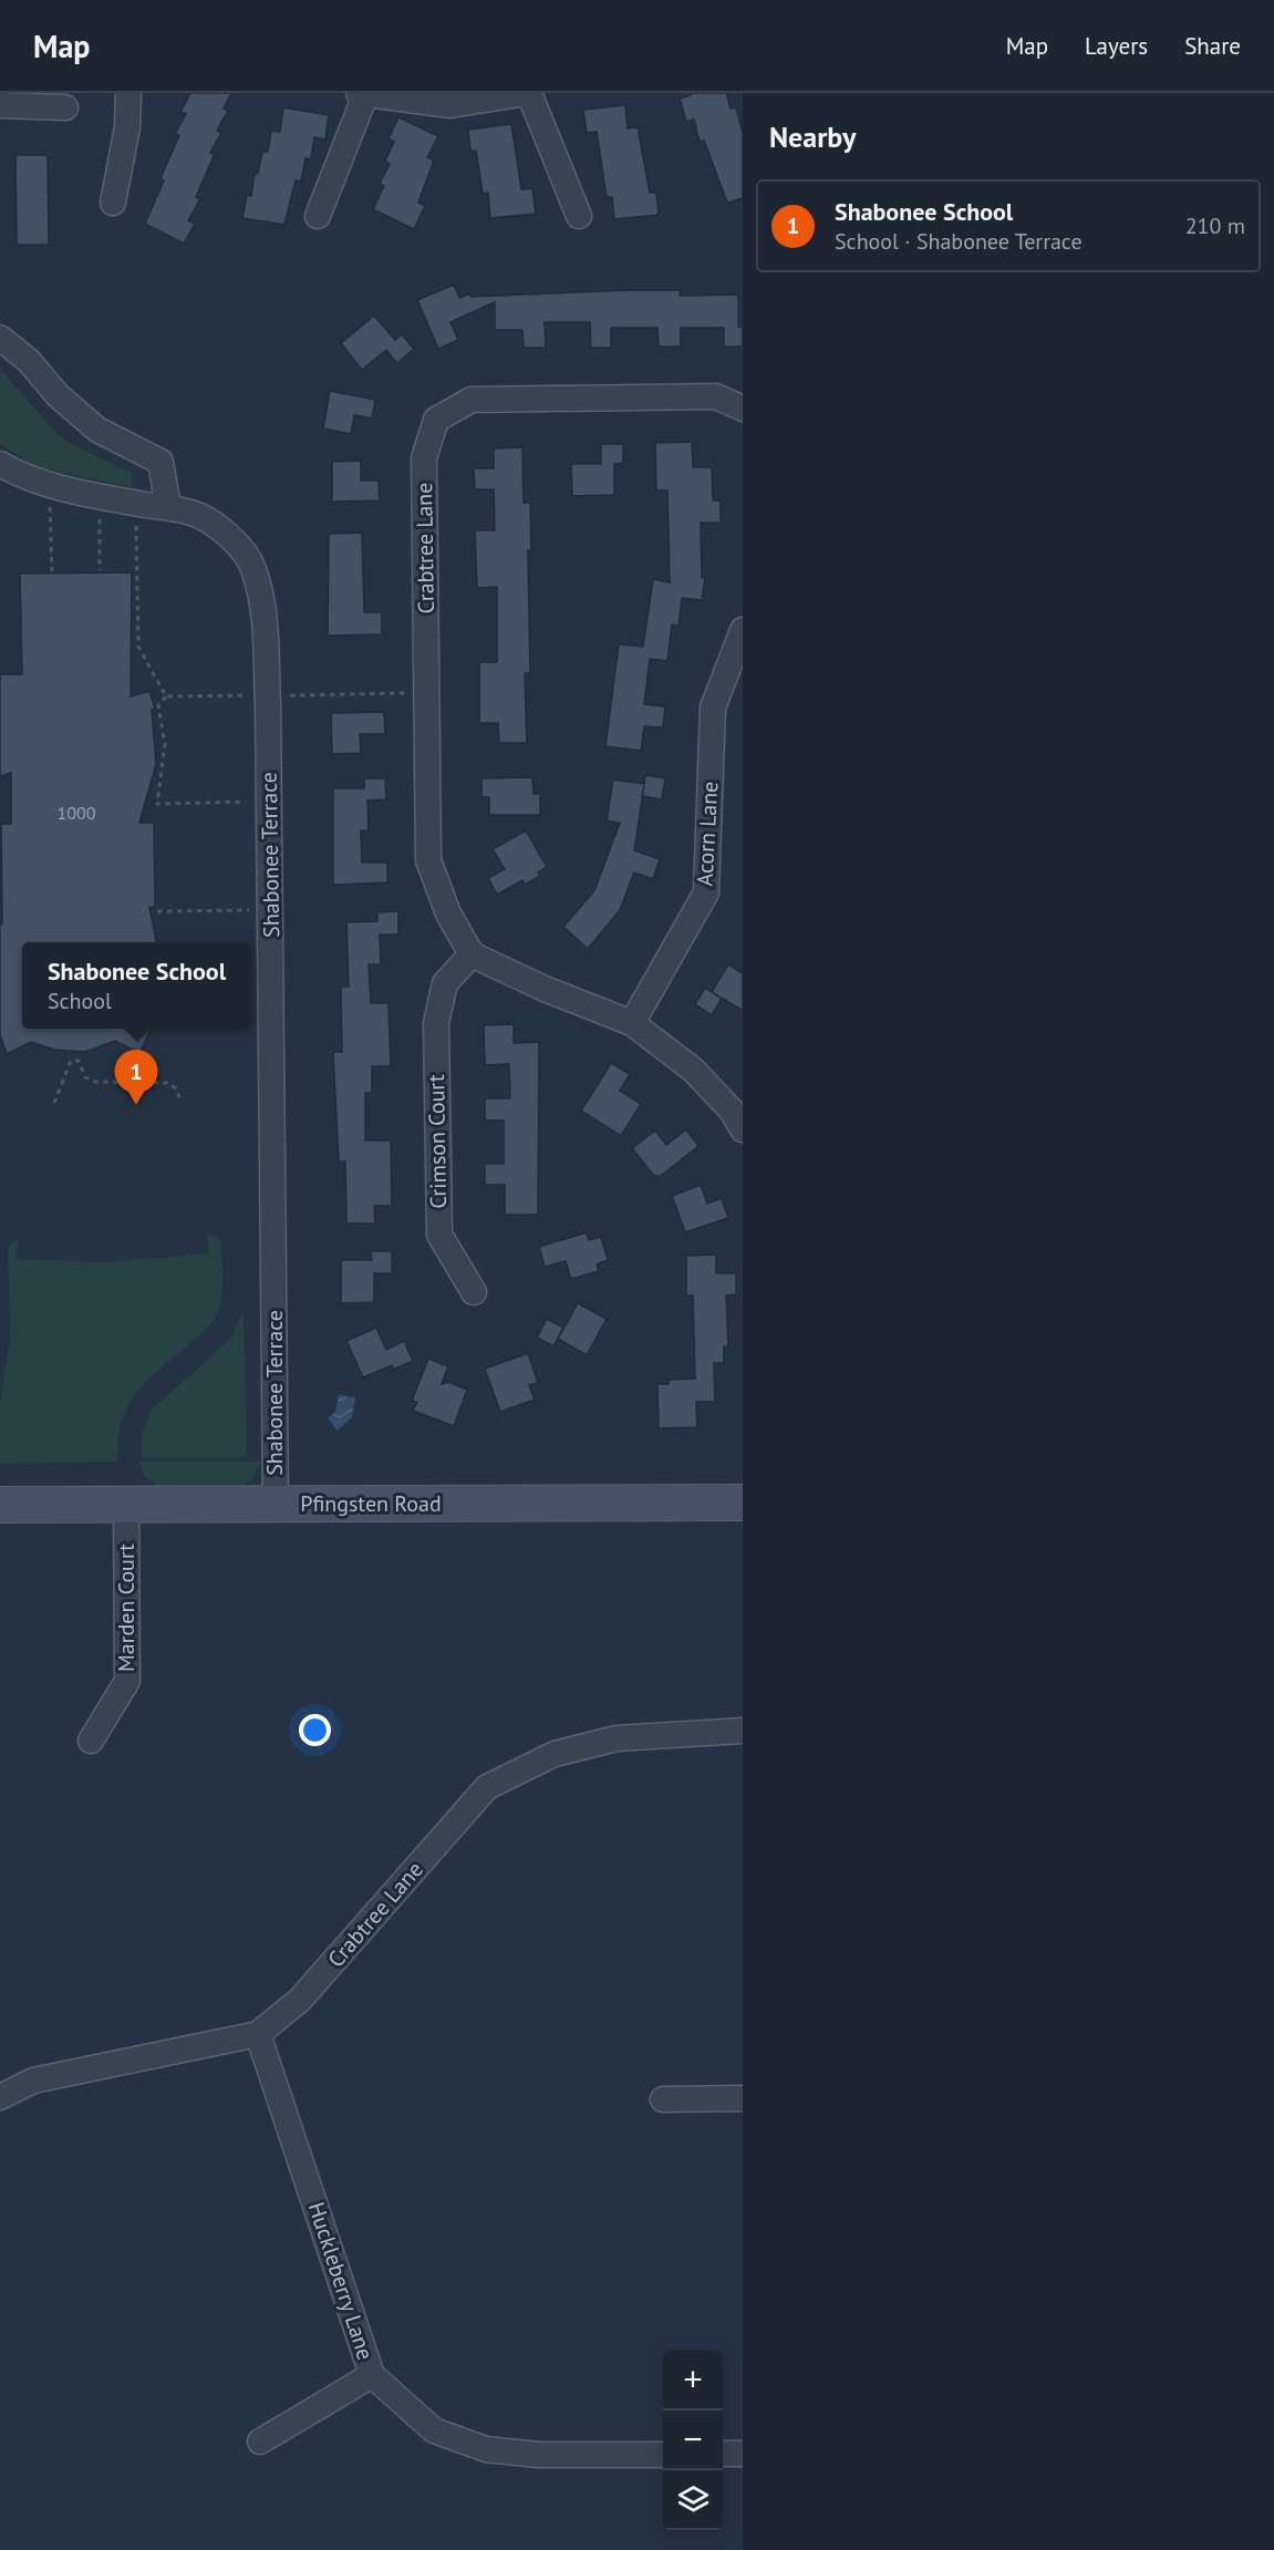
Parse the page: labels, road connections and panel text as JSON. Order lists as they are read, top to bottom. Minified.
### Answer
{"streets":{"main road":["Pfingsten Road"],"street":["Crabtree Lane","Acorn Lane","Shabonee Terrace","Crimson Court","Marden Court","Huckleberry Lane"]},"crossings":[["Crabtree Lane","Crimson Court"],["Crabtree Lane","Huckleberry Lane"],["Shabonee Terrace","Pfingsten Road"],["Pfingsten Road","Marden Court"]],"house_numbers":["1000"],"page":{"header":"Map","nav":["Map","Layers","Share"],"heading":"Nearby","list":[{"mark":"1","name":"Shabonee School","note":"School · Shabonee Terrace","value":"210 m"}],"popup":["Shabonee School","School"],"pins":"1","map_buttons":["+","−"]}}
